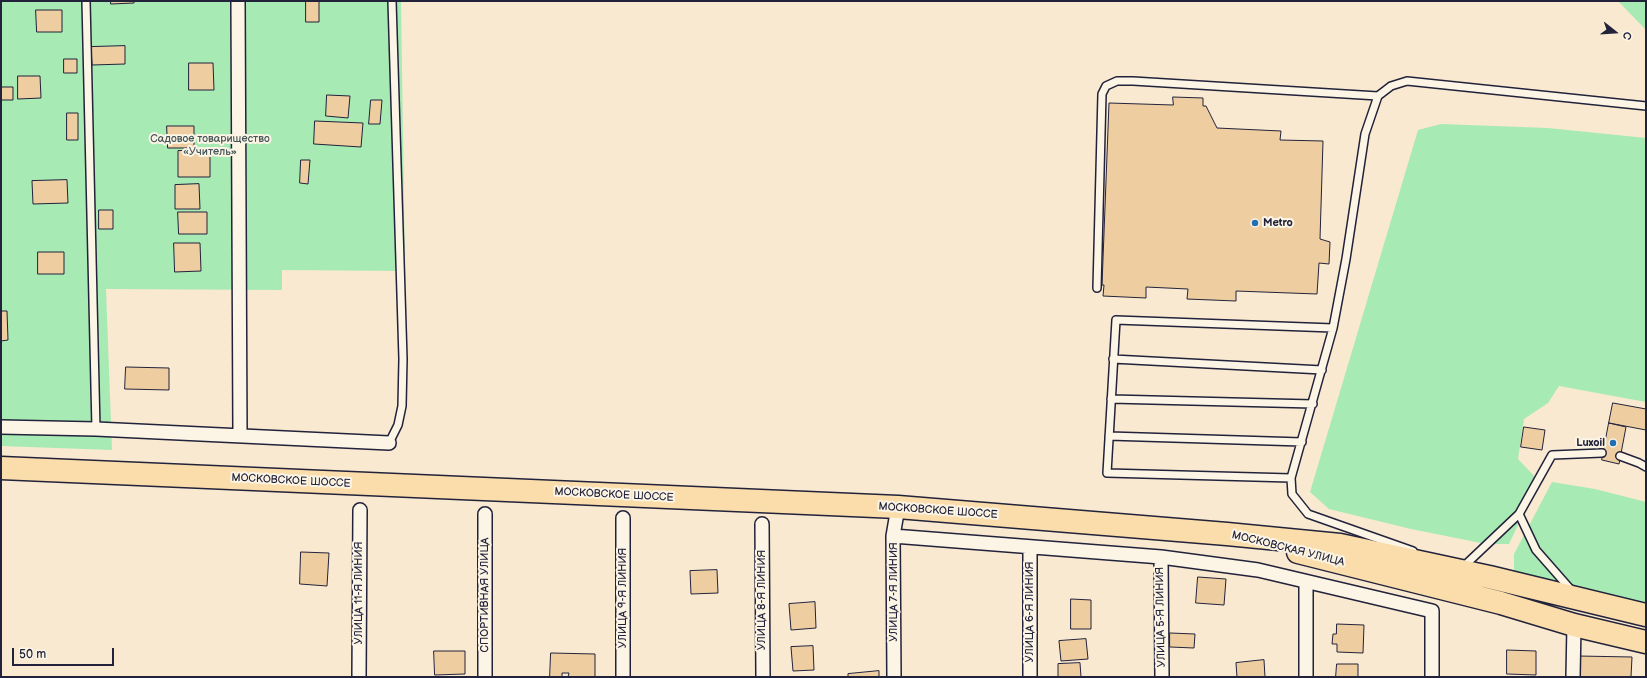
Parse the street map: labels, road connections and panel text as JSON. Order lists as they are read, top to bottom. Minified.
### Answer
{"streets":{"highway":["МОСКОВСКОЕ ШОССЕ","МОСКОВСКАЯ УЛИЦА"],"street":["УЛИЦА 7-Я ЛИНИЯ","УЛИЦА 11-Я ЛИНИЯ","СПОРТИВНАЯ УЛИЦА","УЛИЦА 9-Я ЛИНИЯ","УЛИЦА 8-Я ЛИНИЯ","УЛИЦА 6-Я ЛИНИЯ","УЛИЦА 5-Я ЛИНИЯ"]},"crossings":[["МОСКОВСКОЕ ШОССЕ","МОСКОВСКАЯ УЛИЦА"],["МОСКОВСКОЕ ШОССЕ","УЛИЦА 7-Я ЛИНИЯ"]],"parks":["Садовое товарищество «Учитель»"],"places":["Metro","Luxoil"],"scale_bar":"50 m","north":"right"}
